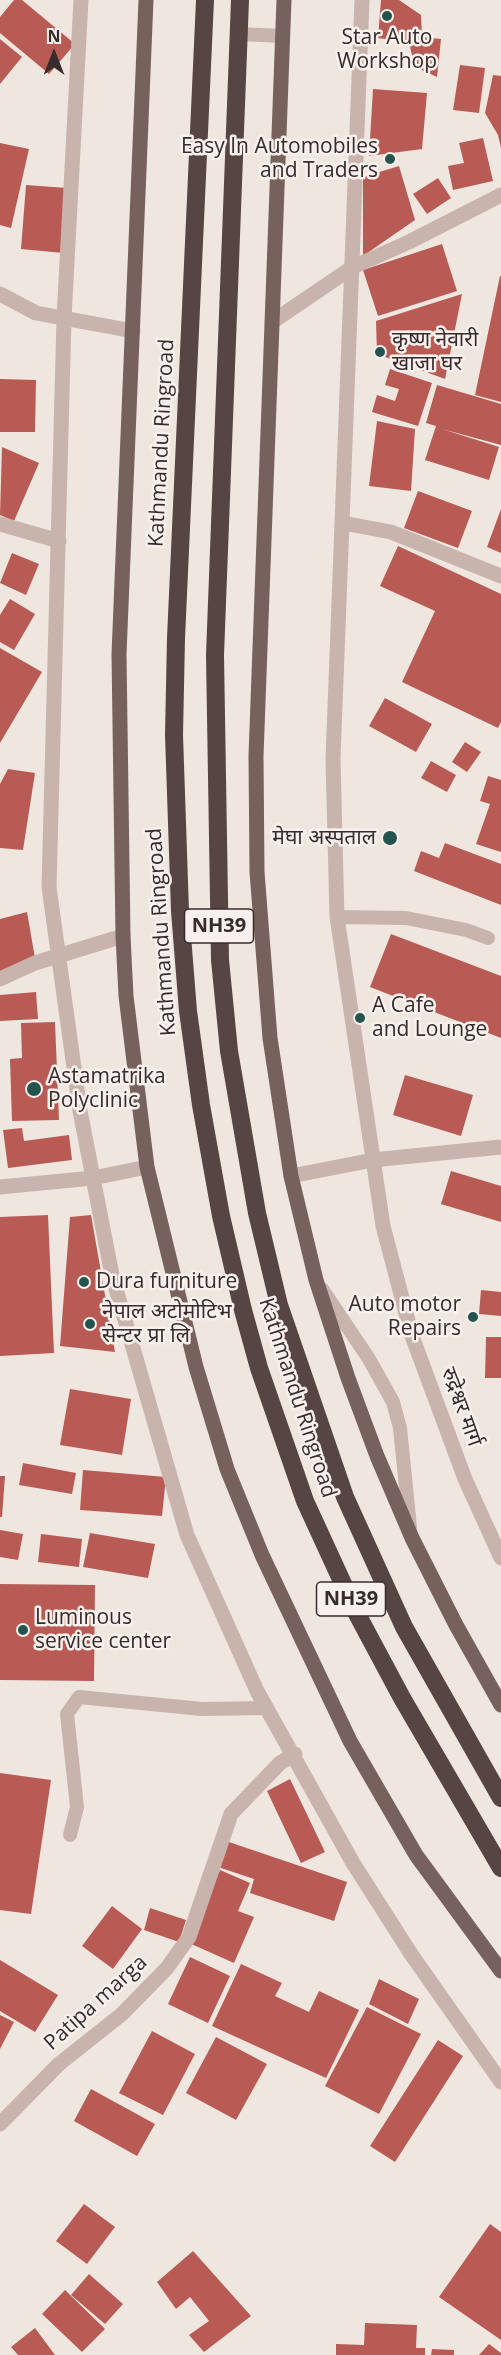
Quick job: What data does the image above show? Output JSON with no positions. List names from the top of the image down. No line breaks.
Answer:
{"streets":{"highway":["Kathmandu Ringroad","NH39"],"street":["रुद्रेश्वर मार्ग","Patipa marga"]},"places":["Star Auto Workshop","Easy In Automobiles and Traders","कृष्ण नेवारी खाजा घर","मेघा अस्पताल","A Cafe and Lounge","Astamatrika Polyclinic","Dura furniture","Auto motor Repairs","नेपाल अटोमोटिभ सेन्टर प्रा लि","Luminous service center"],"north":"top"}
